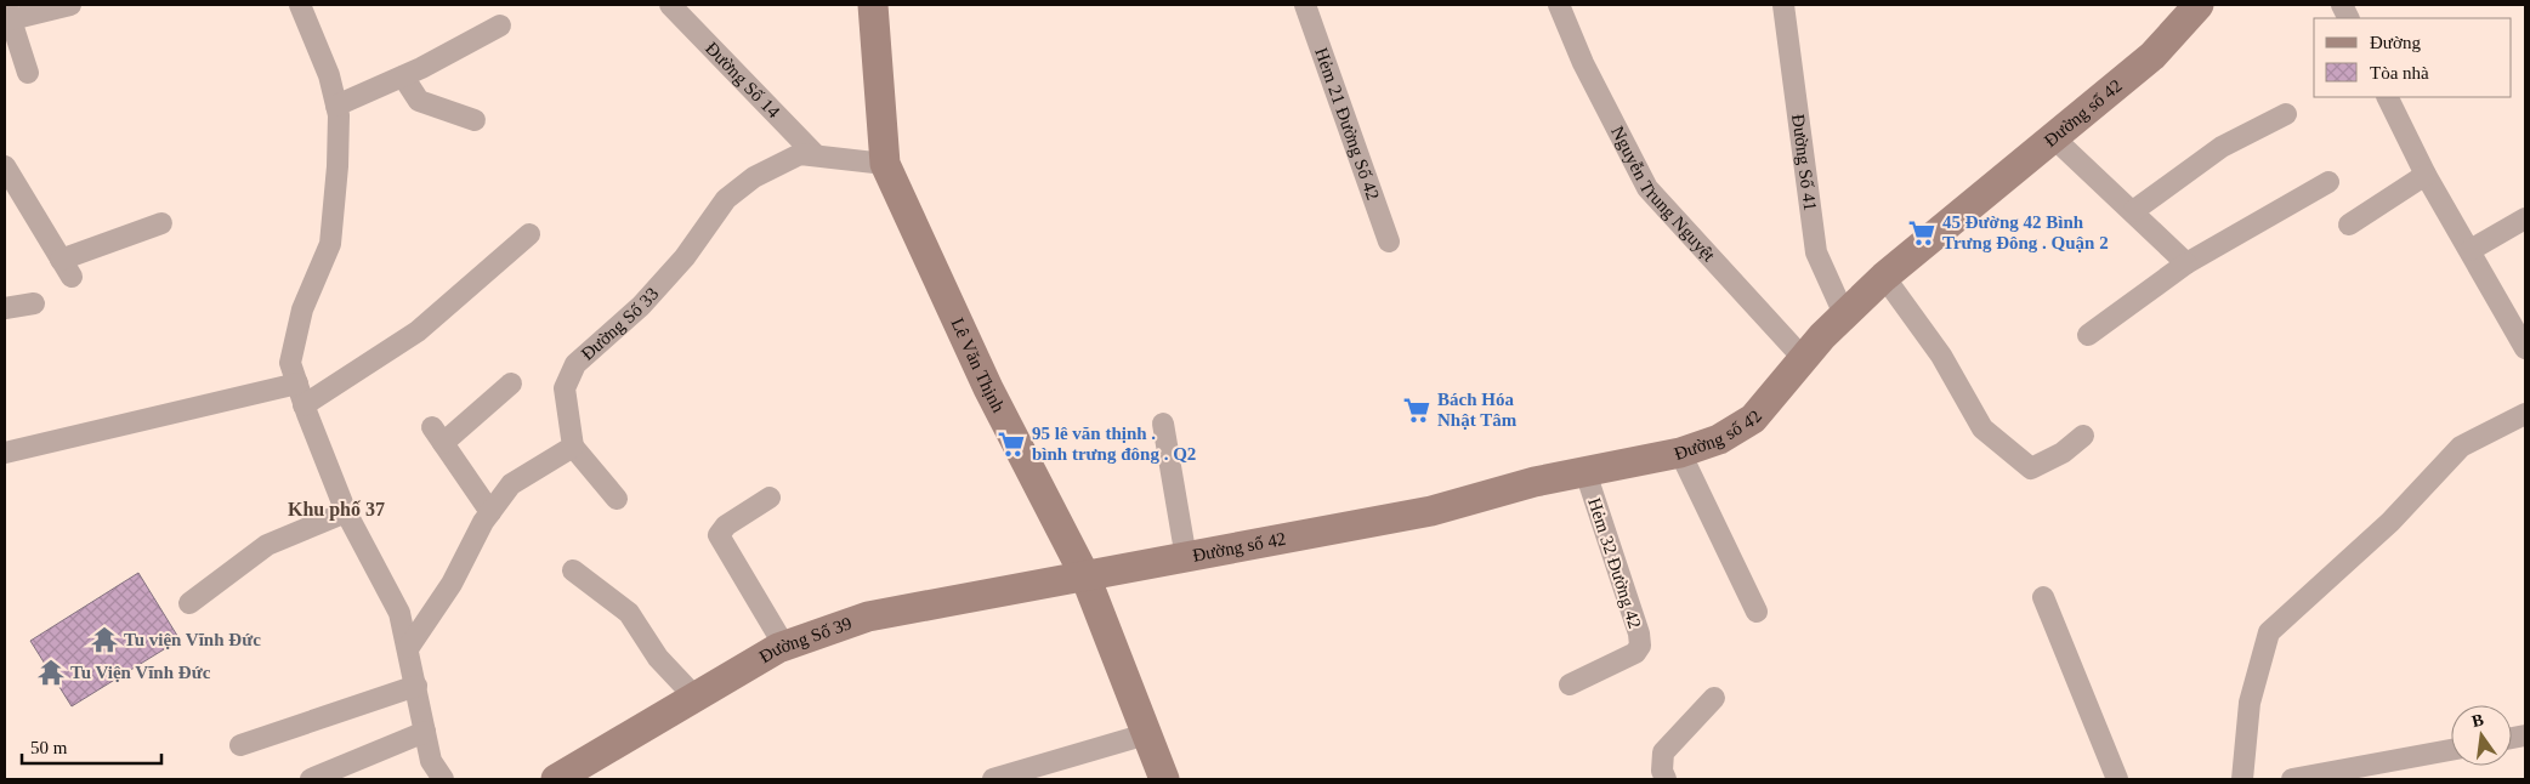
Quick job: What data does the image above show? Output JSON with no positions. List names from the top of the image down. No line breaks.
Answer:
{"streets":{"street":["Đường Số 14","Đường số 42","Hẻm 21 Đường Số 42","Đường Số 41","Nguyễn Trung Nguyệt","Đường Số 33","Lê Văn Thịnh","Hẻm 32 Đường 42","Đường Số 39"]},"crossings":[["Đường Số 14","Đường Số 33"],["Đường số 42","Đường Số 41"],["Đường số 42","Nguyễn Trung Nguyệt"],["Đường số 42","Lê Văn Thịnh"],["Đường số 42","Hẻm 32 Đường 42"],["Đường số 42","Đường Số 39"],["Đường Số 33","Lê Văn Thịnh"],["Lê Văn Thịnh","Đường Số 39"]],"districts":["Khu phố 37"],"places":{"supermarket":["45 Đường 42 Bình Trưng Đông . Quận 2","Bách Hóa Nhật Tâm","95 lê văn thịnh . bình trưng đông . Q2"],"temple":["Tu viện Vĩnh Đức","Tu Viện Vĩnh Đức"]},"legend":["Đường","Tòa nhà"],"scale_bar":"50 m","north":"top"}
